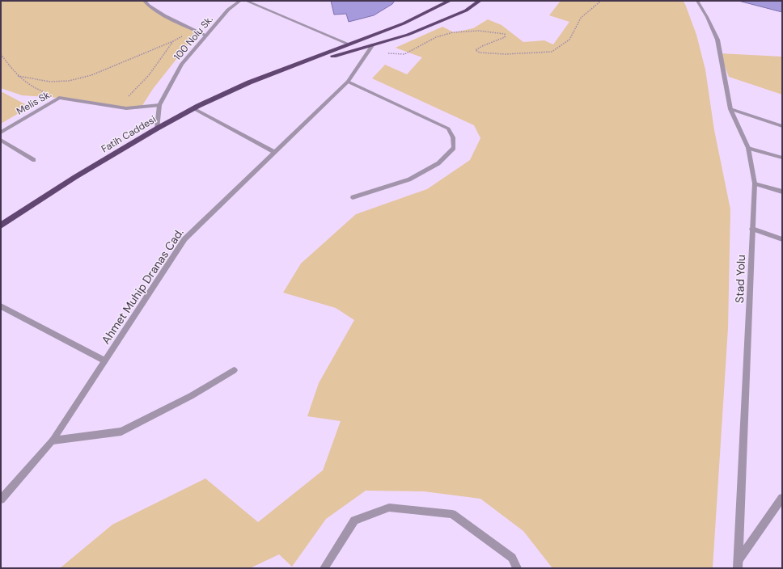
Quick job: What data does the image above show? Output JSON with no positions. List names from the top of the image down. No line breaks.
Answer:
{"streets":{"highway":["Fatih Caddesi"],"street":["100 Nolu Sk.","Melis Sk.","Stad Yolu","Ahmet Muhip Dranas Cad."]},"crossings":[["100 Nolu Sk.","Fatih Caddesi"]]}
